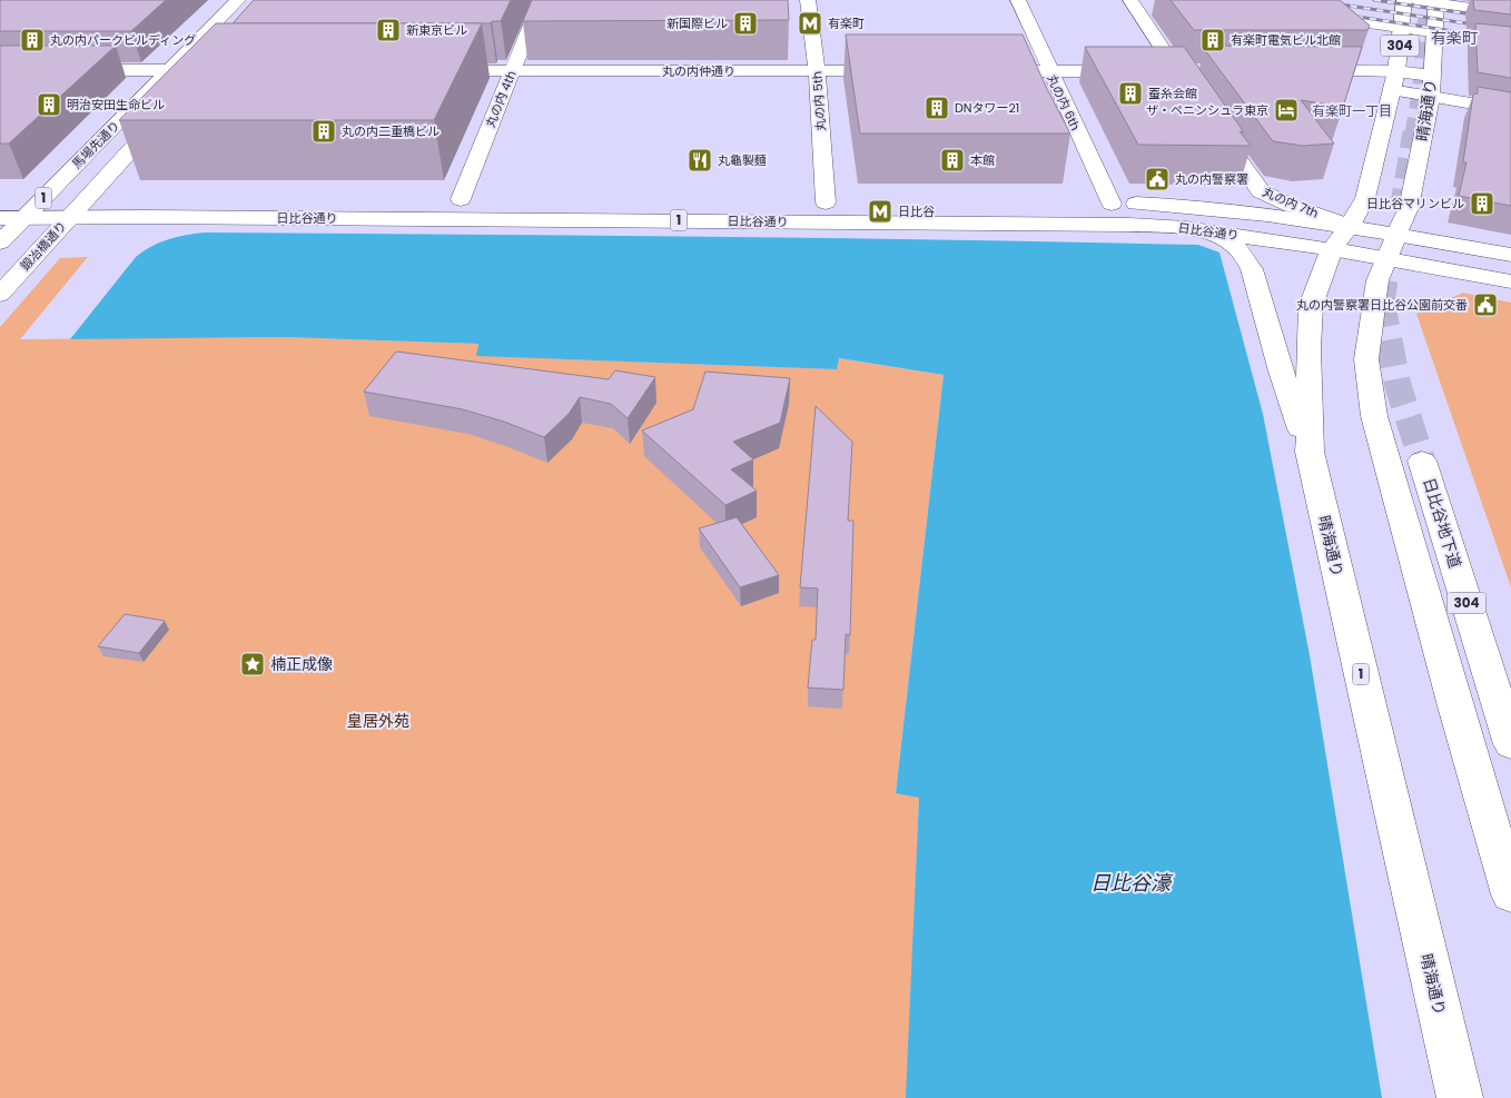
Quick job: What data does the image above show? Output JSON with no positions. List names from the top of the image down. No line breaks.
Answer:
{"streets":{"main road":["304","丸の内仲通り","丸の内 4th","丸の内 5th","丸の内 6th","晴海通り","馬場先通り","1","丸の内 7th","日比谷通り","鍛冶橋通り","日比谷地下道"]},"crossings":[["丸の内仲通り","丸の内 4th"],["丸の内仲通り","丸の内 5th"],["丸の内 5th","日比谷通り"],["丸の内 6th","日比谷通り"],["晴海通り","1"],["晴海通り","丸の内 7th"],["晴海通り","日比谷通り"],["馬場先通り","1"],["馬場先通り","日比谷通り"],["馬場先通り","鍛冶橋通り"],["1","日比谷通り"],["1","鍛冶橋通り"],["丸の内 7th","日比谷通り"],["日比谷通り","鍛冶橋通り"]],"districts":["有楽町","有楽町一丁目"],"water":["日比谷濠"],"parks":["皇居外苑"],"places":{"building":["新国際ビル","新東京ビル","丸の内パークビルディング","有楽町電気ビル北館","蚕糸会館","明治安田生命ビル","DNタワー21","丸の内二重橋ビル","本館","日比谷マリンビル"],"metro station":["有楽町","日比谷"],"hotel":["ザ・ペニンシュラ東京"],"restaurant":["丸龜製麵"],"public building":["丸の内警察署","丸の内警察署日比谷公園前交番"],"place":["楠正成像"]}}
